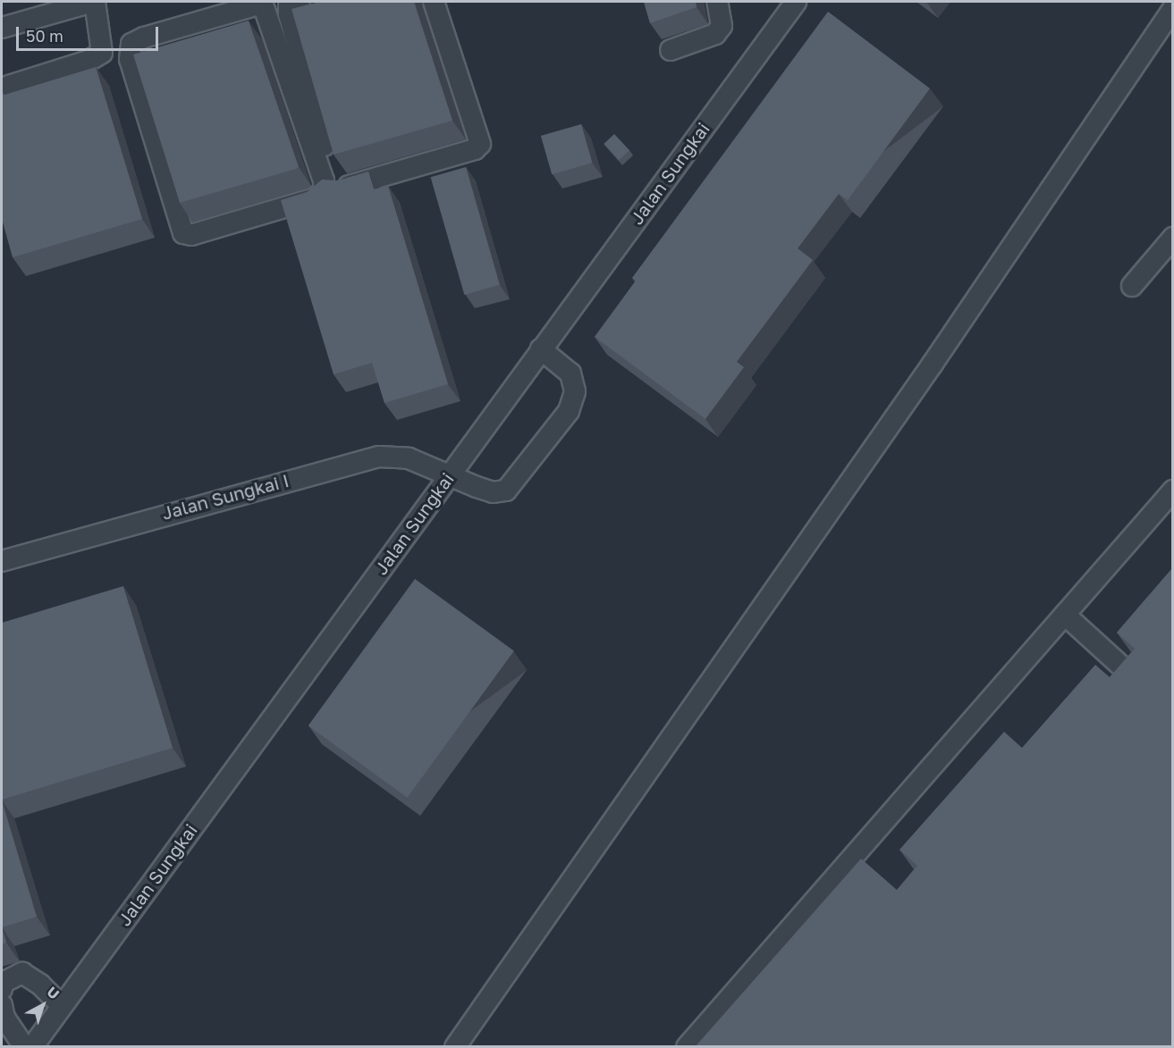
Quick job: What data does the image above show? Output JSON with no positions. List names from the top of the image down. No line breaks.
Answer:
{"streets":{"street":["Jalan Sungkai","Jalan Sungkai I"]},"crossings":[["Jalan Sungkai","Jalan Sungkai I"]],"scale_bar":"50 m","north":"top right"}
